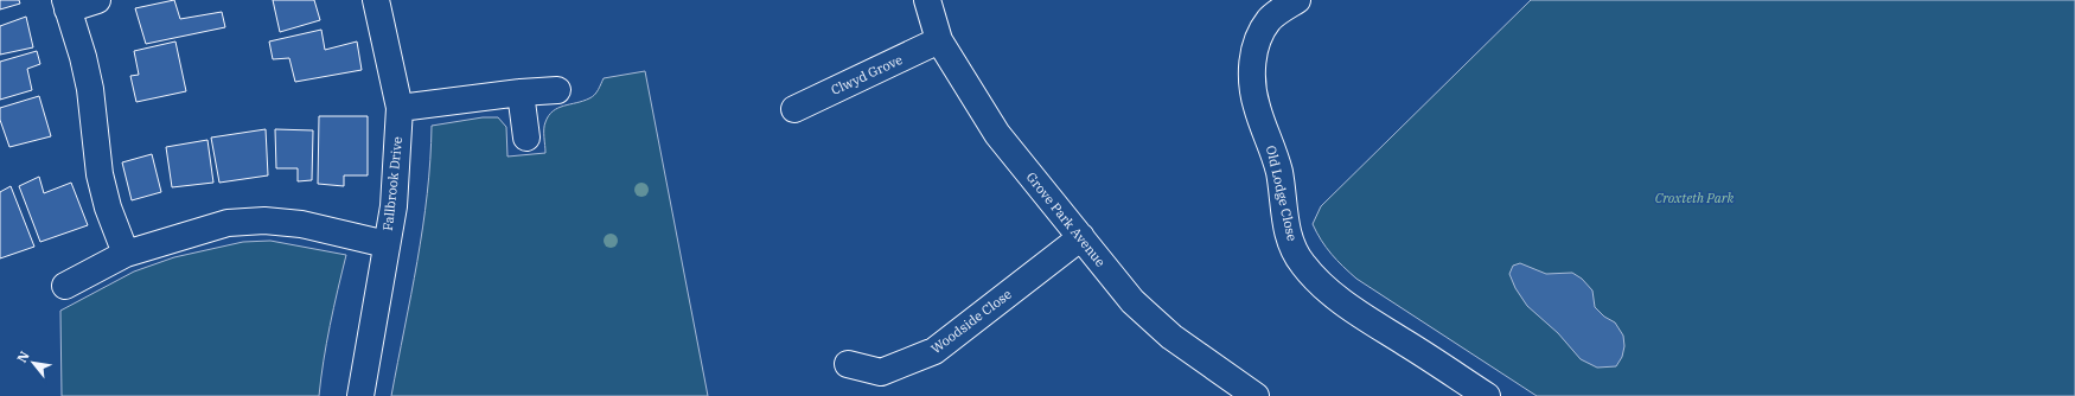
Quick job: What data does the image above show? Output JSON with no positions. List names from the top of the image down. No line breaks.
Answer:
{"streets":{"street":["Clwyd Grove","Fallbrook Drive","Old Lodge Close","Grove Park Avenue","Woodside Close"]},"crossings":[["Clwyd Grove","Grove Park Avenue"],["Grove Park Avenue","Woodside Close"]],"parks":["Croxteth Park"],"north":"top left"}
